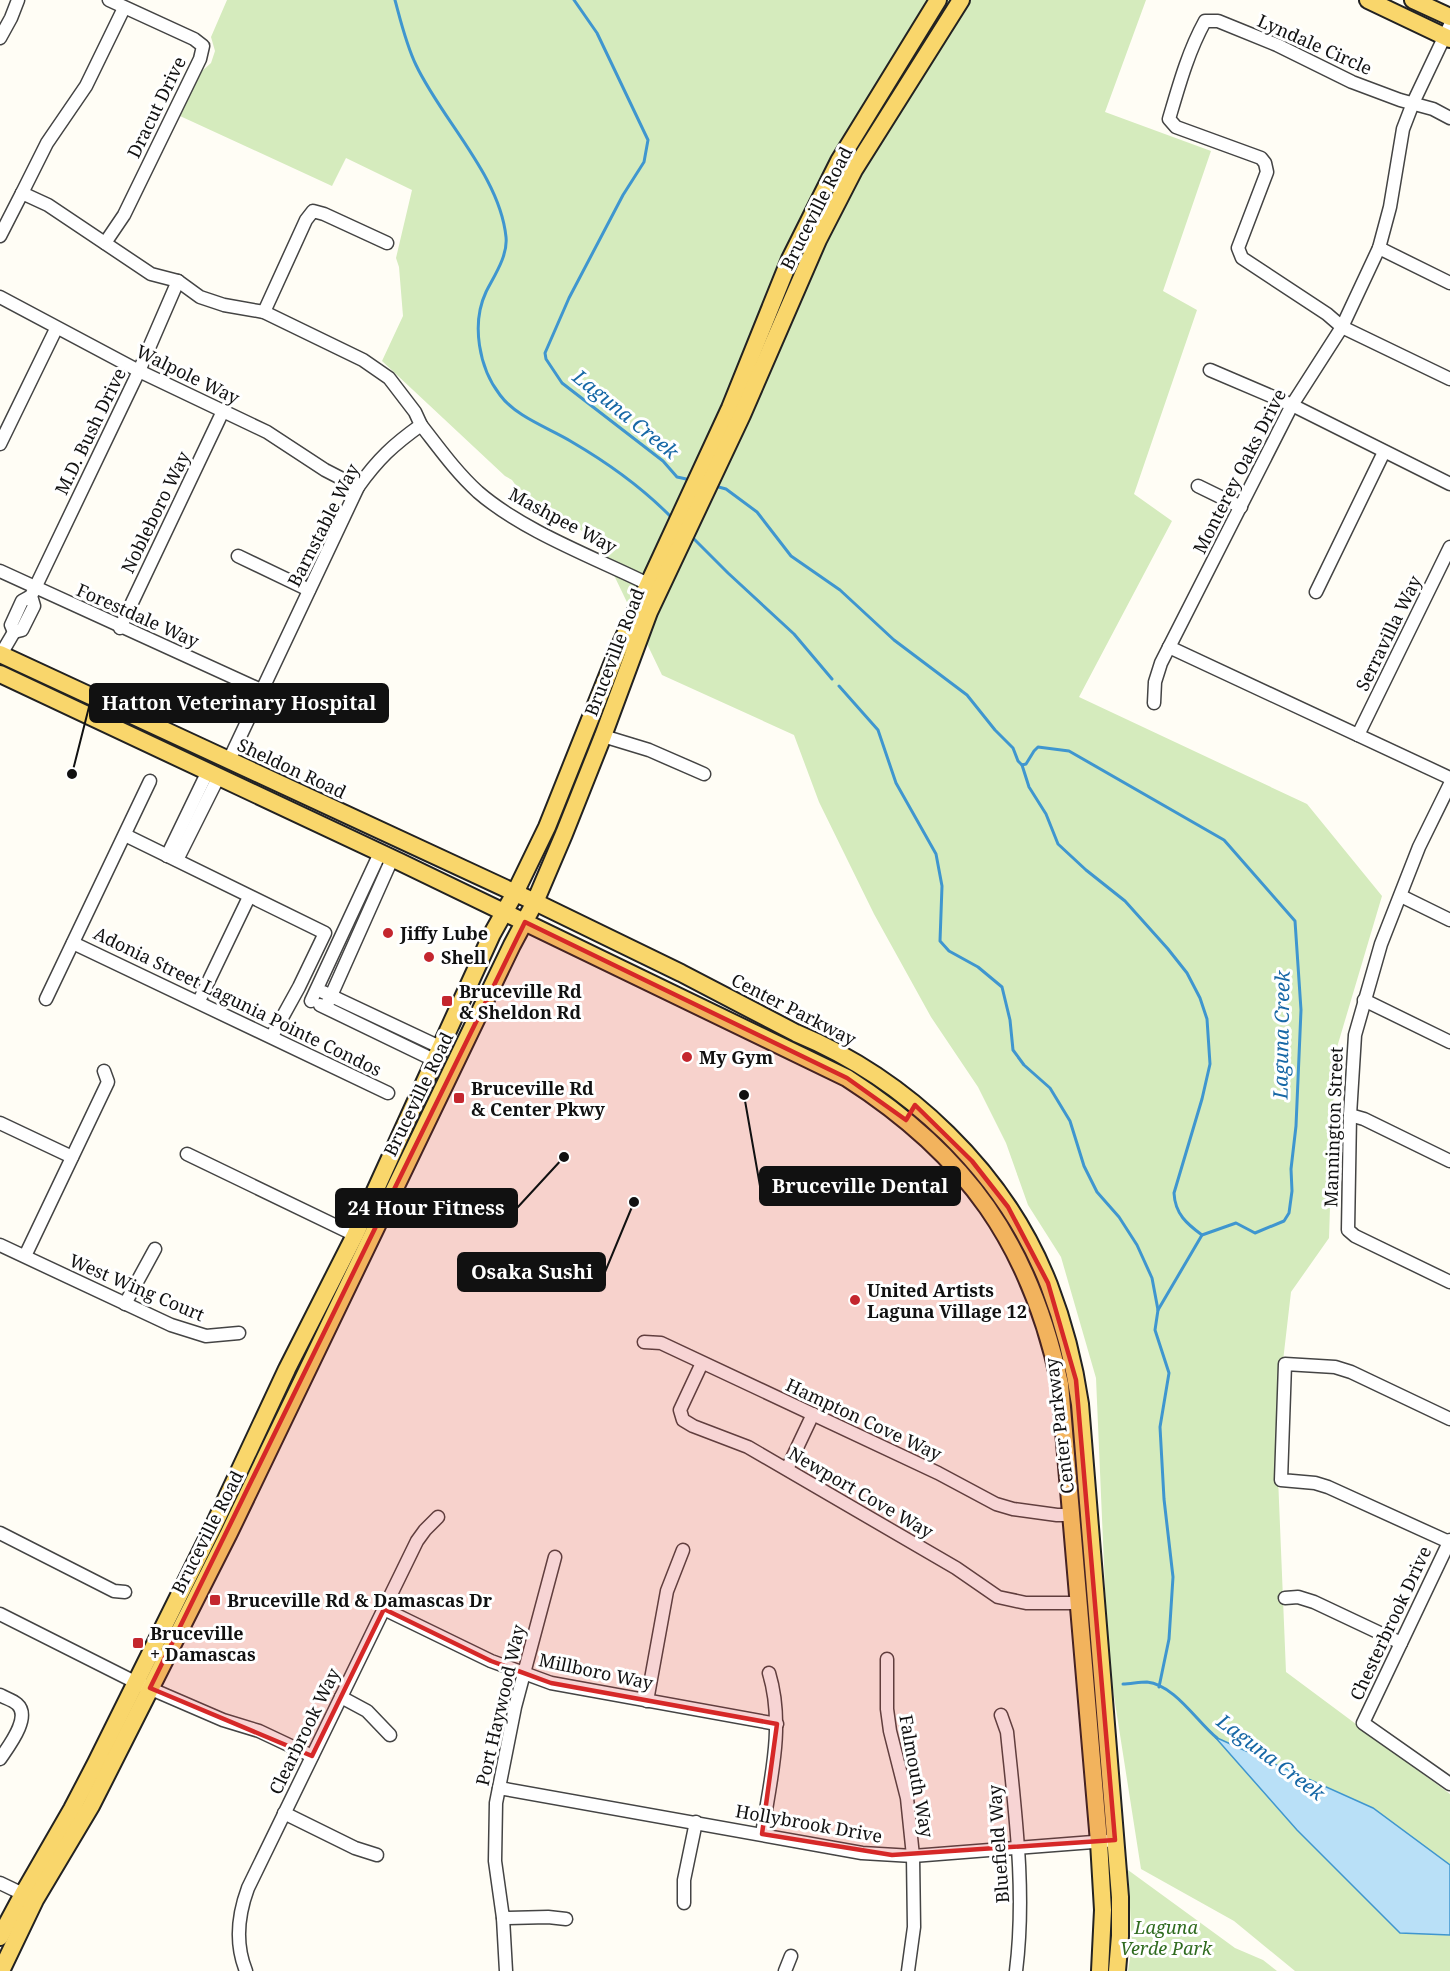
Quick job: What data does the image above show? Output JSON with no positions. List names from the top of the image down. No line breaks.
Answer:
{"streets":{"main road":["Bruceville Road","Sheldon Road","Center Parkway"],"street":["Lyndale Circle","Dracut Drive","Walpole Way","M.D. Bush Drive","Monterey Oaks Drive","Nobleboro Way","Mashpee Way","Barnstable Way","Forestdale Way","Serravilla Way","Adonia Street Lagunia Pointe Condos","Mannington Street","West Wing Court","Hampton Cove Way","Newport Cove Way","Chesterbrook Drive","Millboro Way","Port Haywood Way","Clearbrook Way","Falmouth Way","Hollybrook Drive","Bluefield Way"]},"crossings":[["Lyndale Circle","Monterey Oaks Drive"],["Bruceville Road","Mashpee Way"],["Bruceville Road","Sheldon Road"],["Bruceville Road","Center Parkway"],["Walpole Way","M.D. Bush Drive"],["Walpole Way","Nobleboro Way"],["Walpole Way","Barnstable Way"],["M.D. Bush Drive","Forestdale Way"],["M.D. Bush Drive","Sheldon Road"],["Nobleboro Way","Forestdale Way"],["Mashpee Way","Barnstable Way"],["Barnstable Way","Forestdale Way"],["Barnstable Way","Sheldon Road"],["Sheldon Road","Center Parkway"],["Center Parkway","Hampton Cove Way"],["Center Parkway","Newport Cove Way"],["Center Parkway","Hollybrook Drive"],["Hampton Cove Way","Newport Cove Way"],["Millboro Way","Port Haywood Way"],["Millboro Way","Clearbrook Way"],["Port Haywood Way","Hollybrook Drive"],["Falmouth Way","Hollybrook Drive"],["Hollybrook Drive","Bluefield Way"]],"water":["Laguna Creek"],"parks":["Laguna Verde Park"],"places":{"other":["Hatton Veterinary Hospital","Jiffy Lube","Shell","My Gym","Bruceville Dental","24 Hour Fitness","Osaka Sushi","United Artists Laguna Village 12"],"transit":["Bruceville Rd & Sheldon Rd","Bruceville Rd & Center Pkwy","Bruceville Rd & Damascas Dr","Bruceville + Damascas"]}}
